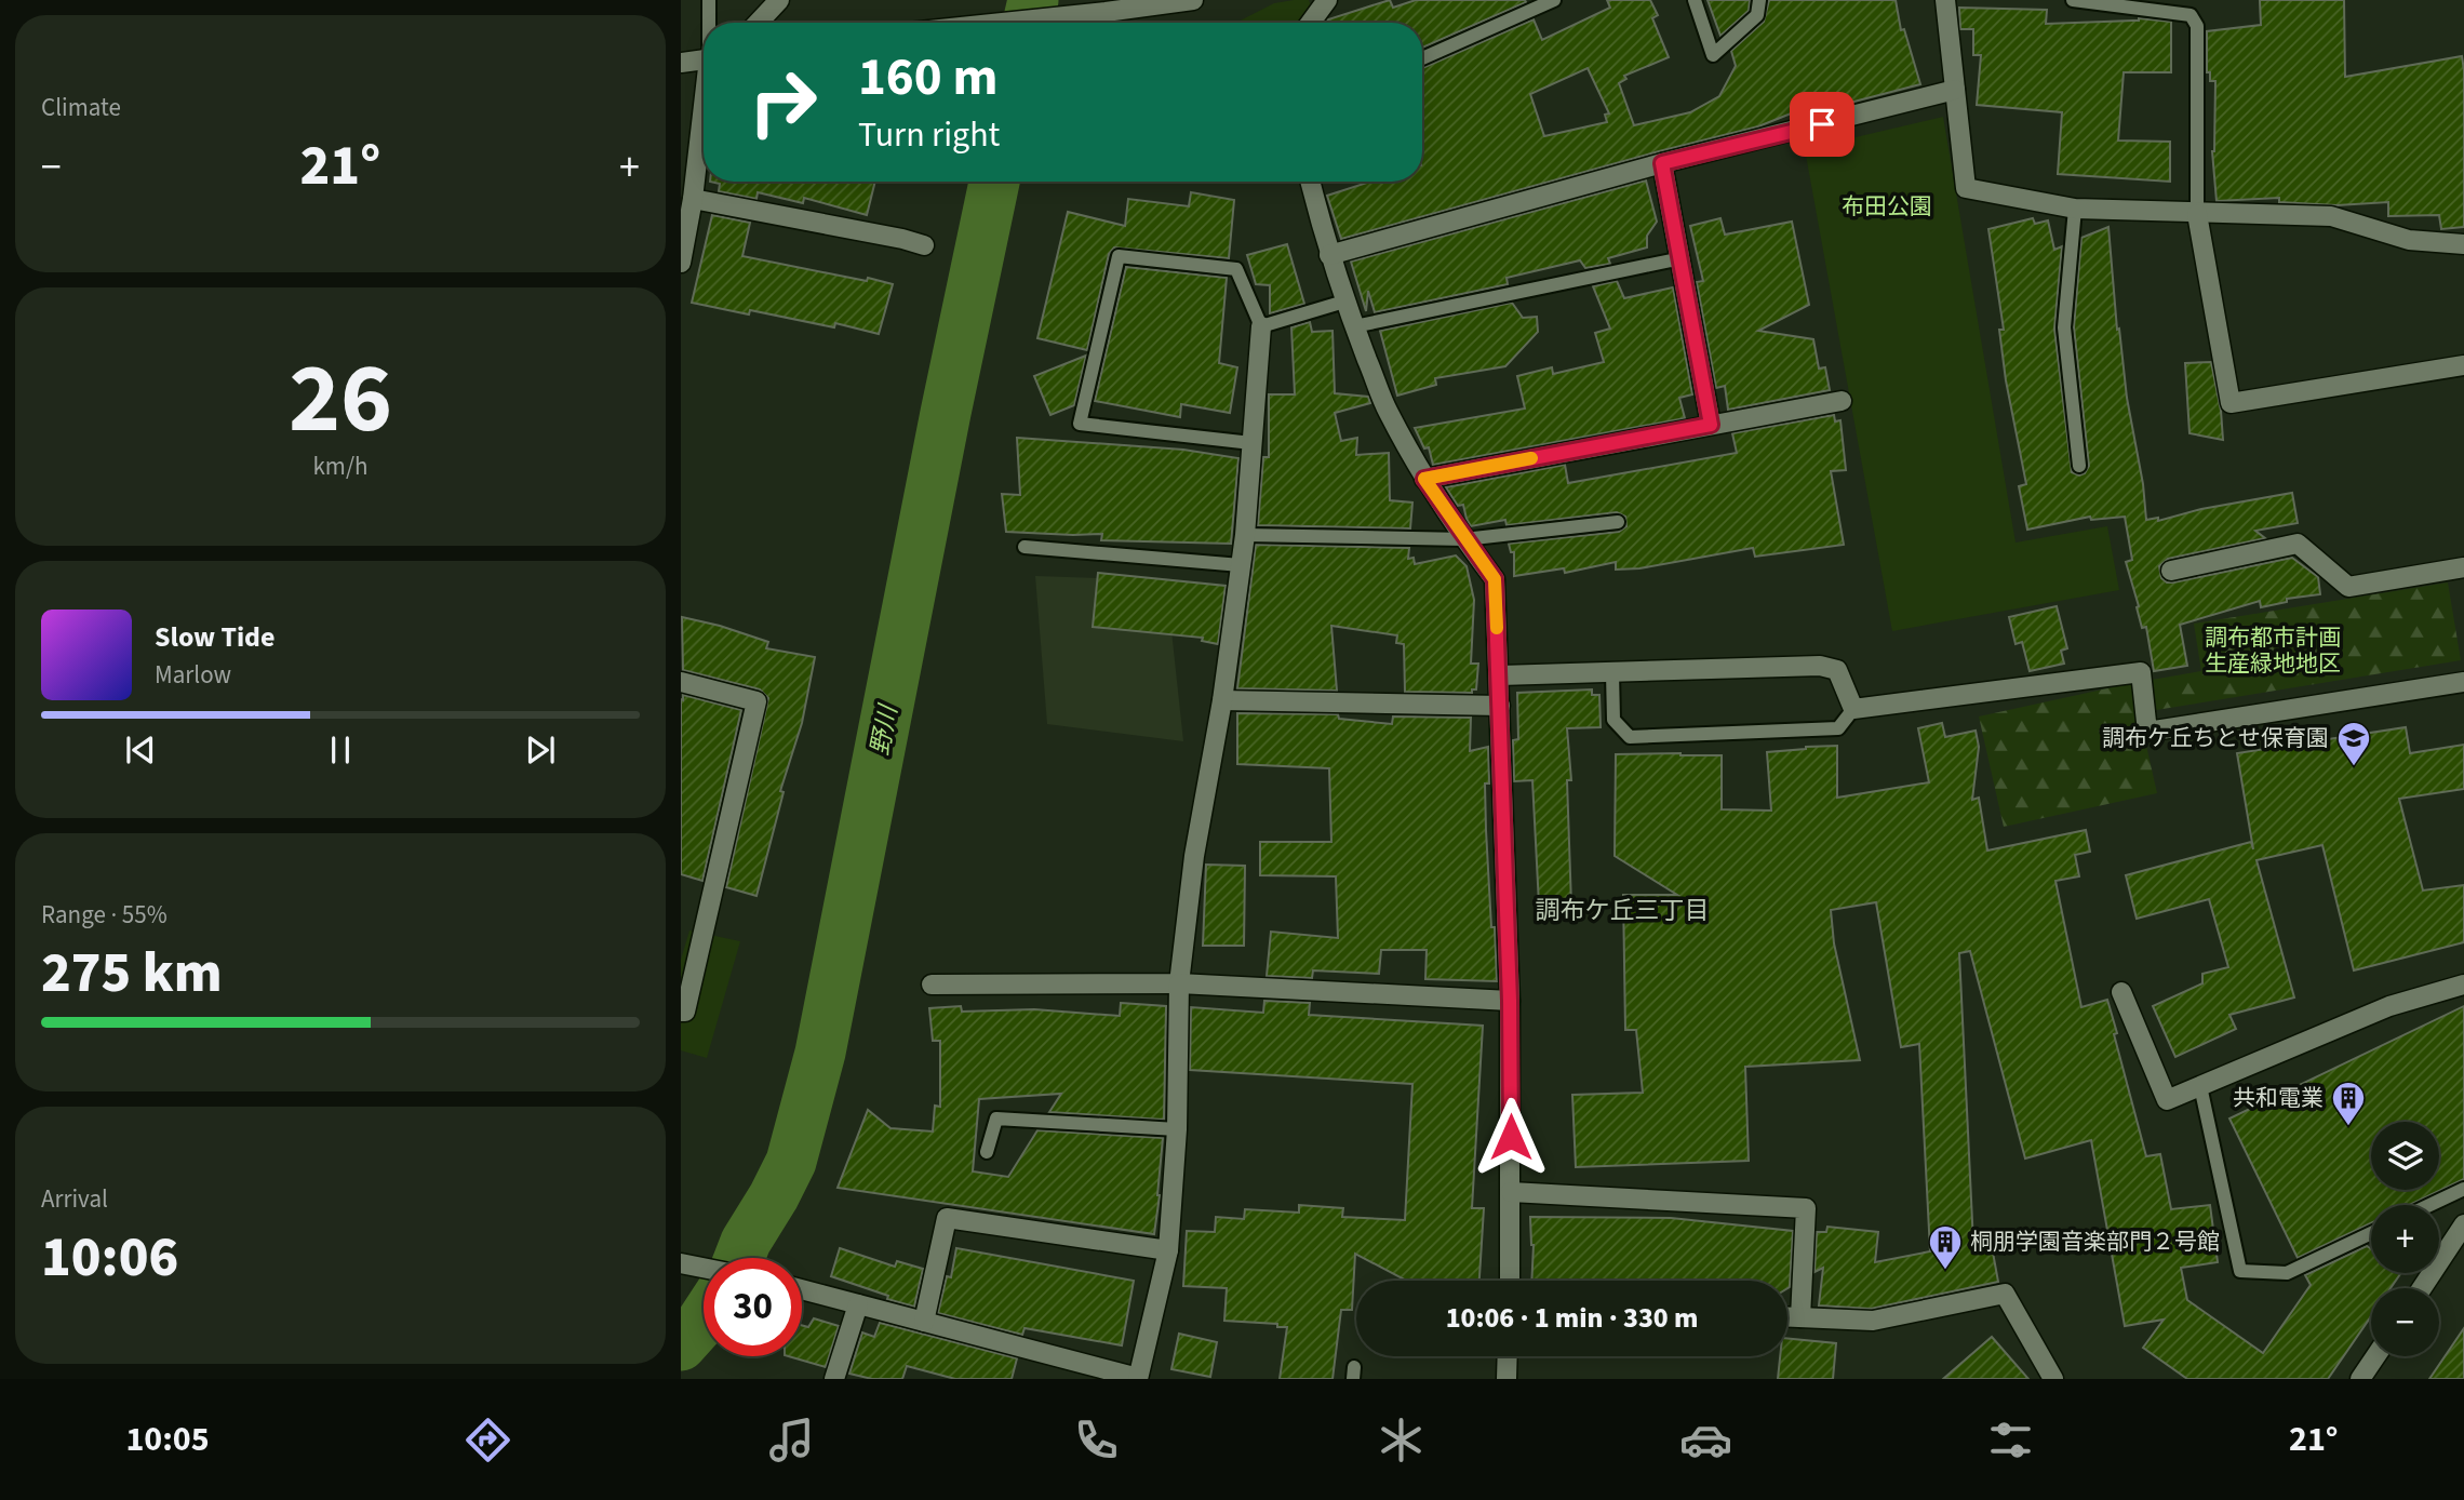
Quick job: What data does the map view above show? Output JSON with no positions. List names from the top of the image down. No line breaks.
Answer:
{"districts":["調布ケ丘三丁目"],"water":["野川"],"parks":["布田公園","調布都市計画 生産緑地地区"],"places":{"school or university":["調布ケ丘ちとせ保育園"],"building":["共和電業","桐朋学園音楽部門２号館"]},"page":{"tile":["Climate",["26","km/h"],["Range · 55%","275 km"],["Arrival","10:06"]],"turn":["160 m","Turn right"],"heat":["−","21°","+"],"song":["Slow Tide","Marlow"],"map_buttons":["+","−"],"limit":"30","trip":"10:06 · 1 min · 330 m","tabs":["10:05","21°"]}}
